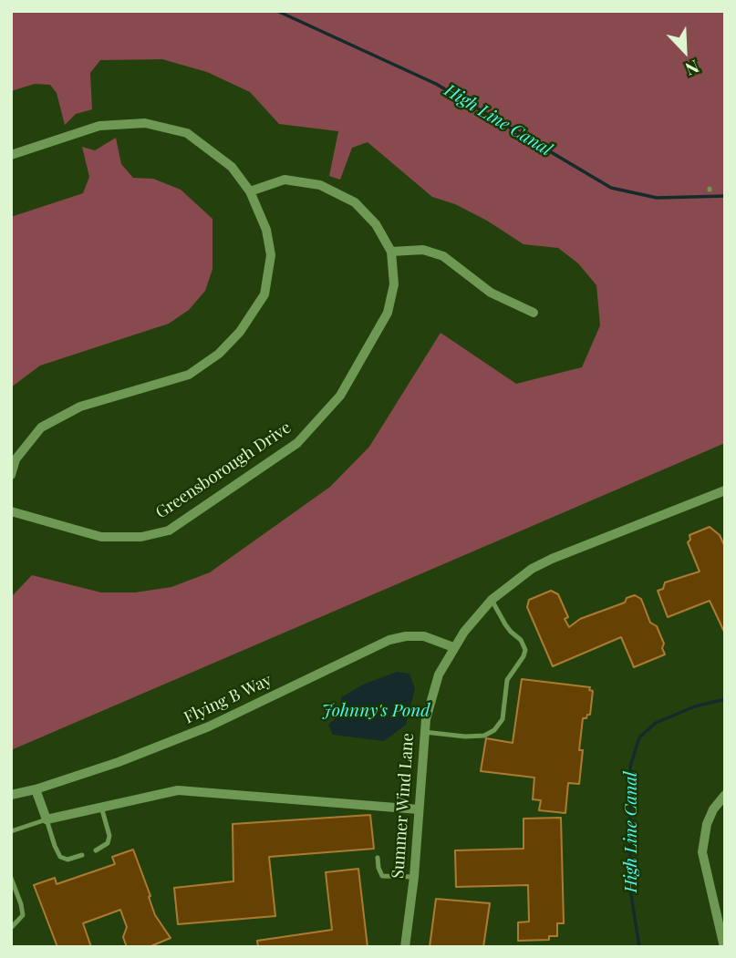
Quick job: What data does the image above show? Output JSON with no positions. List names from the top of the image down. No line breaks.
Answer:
{"streets":{"street":["Greensborough Drive","Flying B Way","Summer Wind Lane"]},"crossings":[["Flying B Way","Summer Wind Lane"]],"water":["High Line Canal","Johnny's Pond"],"north":"bottom right"}
